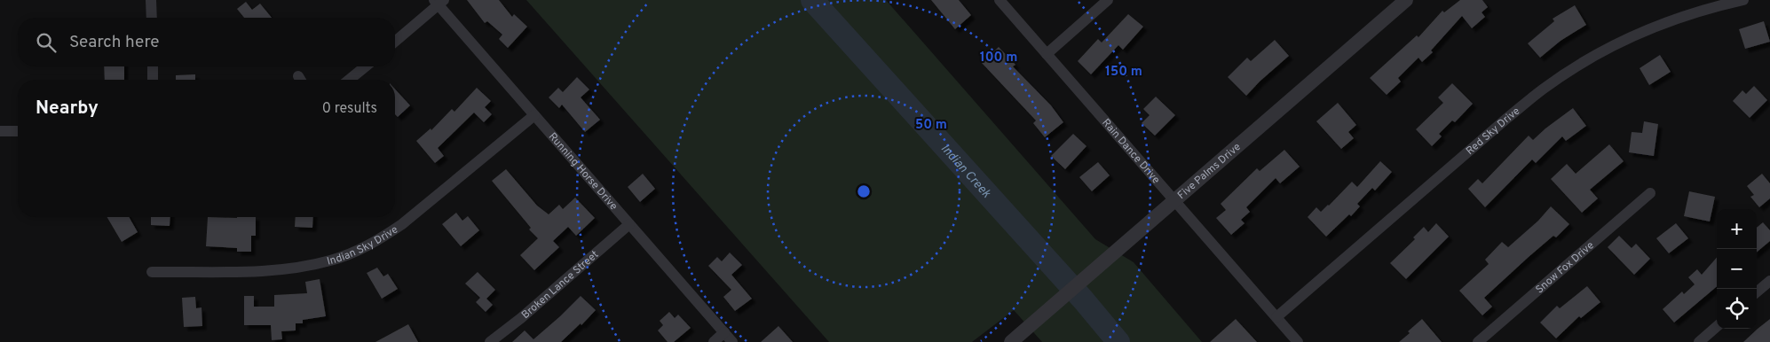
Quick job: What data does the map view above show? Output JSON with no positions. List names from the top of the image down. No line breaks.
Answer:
{"streets":{"street":["Red Sky Drive","Rain Dance Drive","Running Horse Drive","Five Palms Drive","Indian Sky Drive","Snow Fox Drive","Broken Lance Street"]},"crossings":[["Red Sky Drive","Rain Dance Drive"],["Rain Dance Drive","Five Palms Drive"],["Running Horse Drive","Indian Sky Drive"],["Running Horse Drive","Broken Lance Street"]],"water":["Indian Creek"],"page":{"search":"Search here","heading":["Nearby","0 results"],"map_buttons":["+","−"]},"rings":["100 m","150 m","50 m"]}
